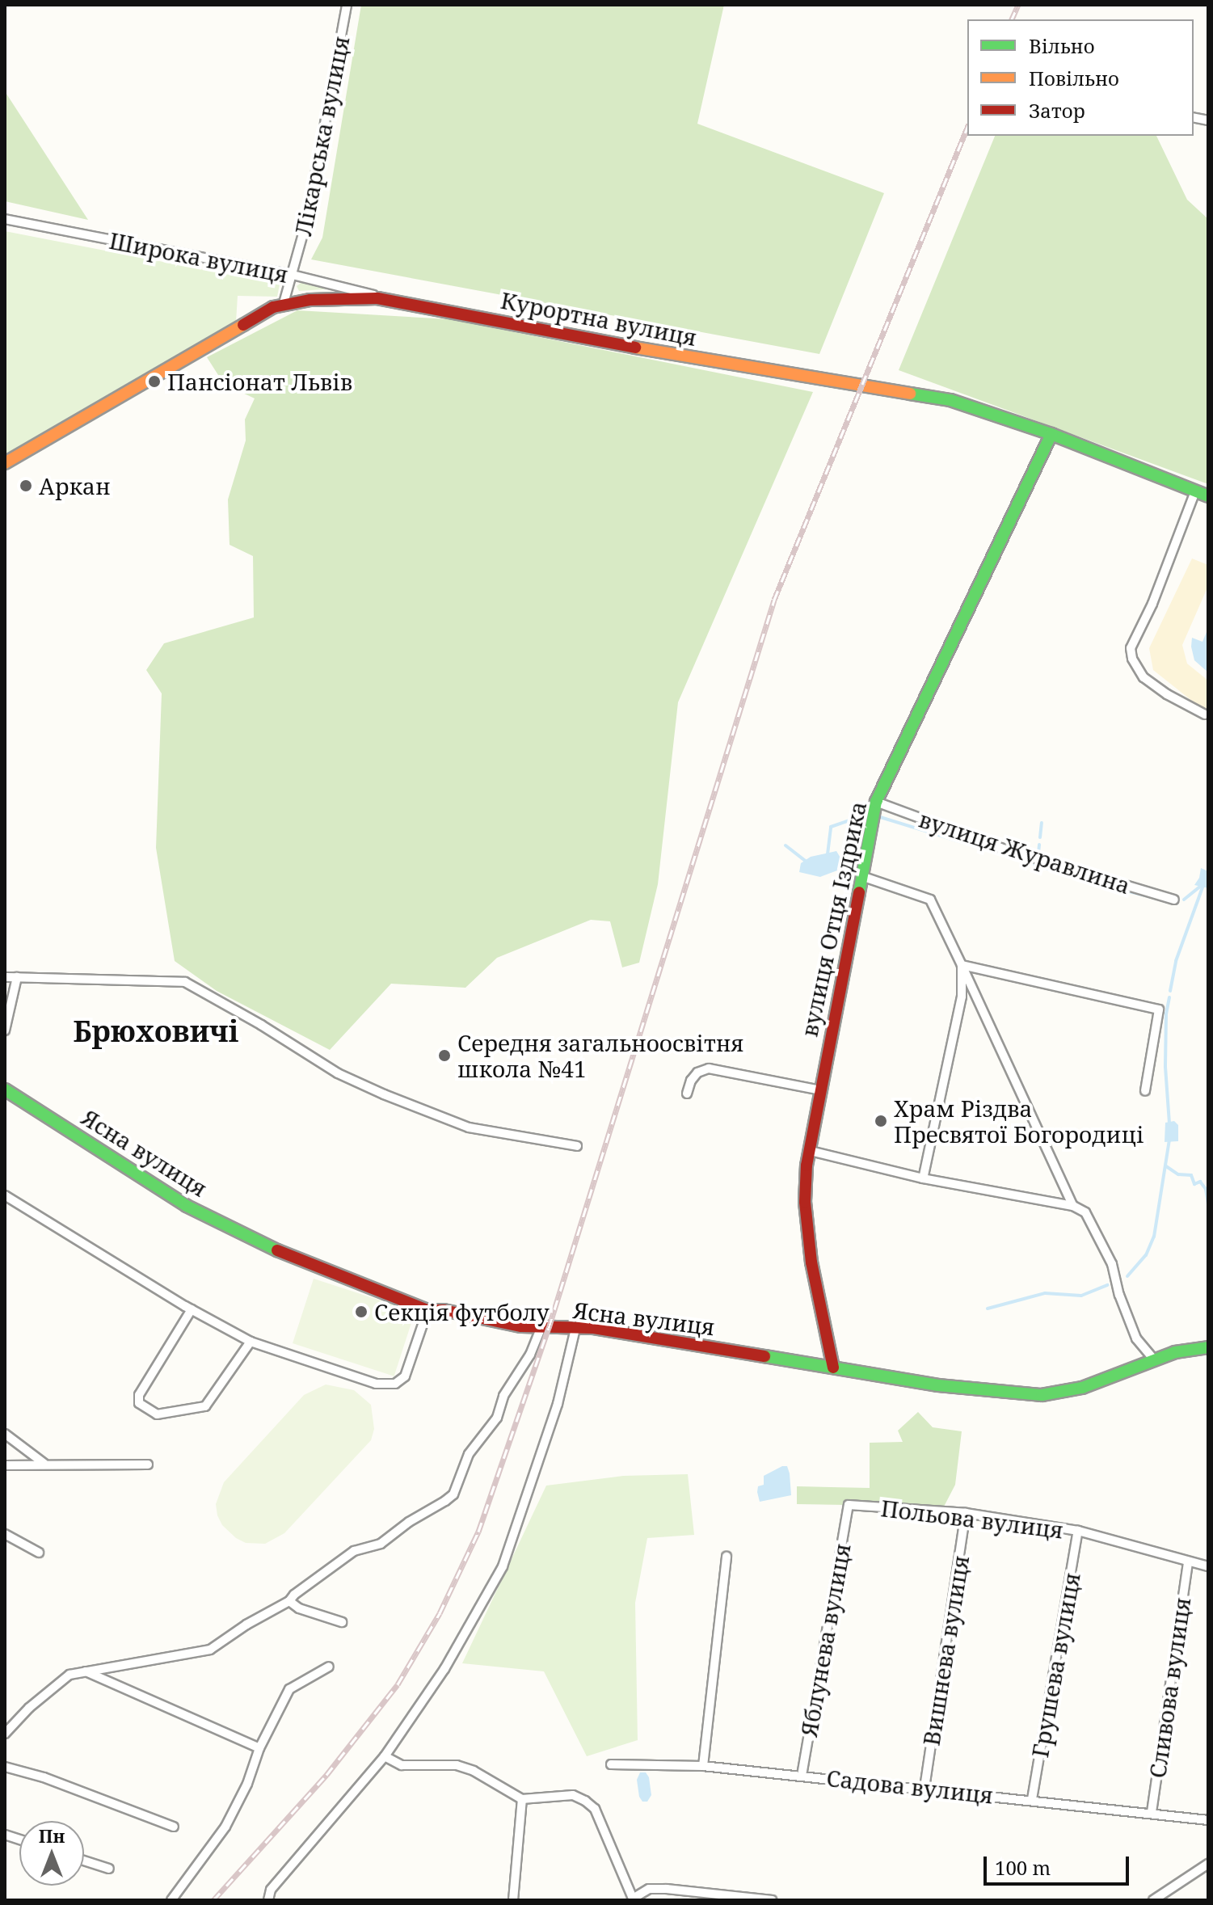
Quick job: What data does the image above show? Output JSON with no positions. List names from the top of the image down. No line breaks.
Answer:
{"streets":{"street":["Лікарська вулиця","Широка вулиця","Курортна вулиця","вулиця Журавлина","вулиця Отця Іздрика","Ясна вулиця","Польова вулиця","Яблунева вулиця","Вишнева вулиця","Грушева вулиця","Сливова вулиця","Садова вулиця"]},"crossings":[["Лікарська вулиця","Широка вулиця"],["Лікарська вулиця","Курортна вулиця"],["Широка вулиця","Курортна вулиця"],["Курортна вулиця","вулиця Отця Іздрика"],["вулиця Журавлина","вулиця Отця Іздрика"],["вулиця Отця Іздрика","Ясна вулиця"],["Польова вулиця","Яблунева вулиця"],["Польова вулиця","Вишнева вулиця"],["Польова вулиця","Грушева вулиця"],["Польова вулиця","Сливова вулиця"],["Яблунева вулиця","Садова вулиця"],["Вишнева вулиця","Садова вулиця"],["Грушева вулиця","Садова вулиця"],["Сливова вулиця","Садова вулиця"]],"districts":["Брюховичі"],"places":["Пансіонат Львів","Аркан","Середня загальноосвітня школа №41","Храм Різдва Пресвятої Богородиці","Секція футболу"],"legend":["Вільно","Повільно","Затор"],"scale_bar":"100 m","north":"top"}
